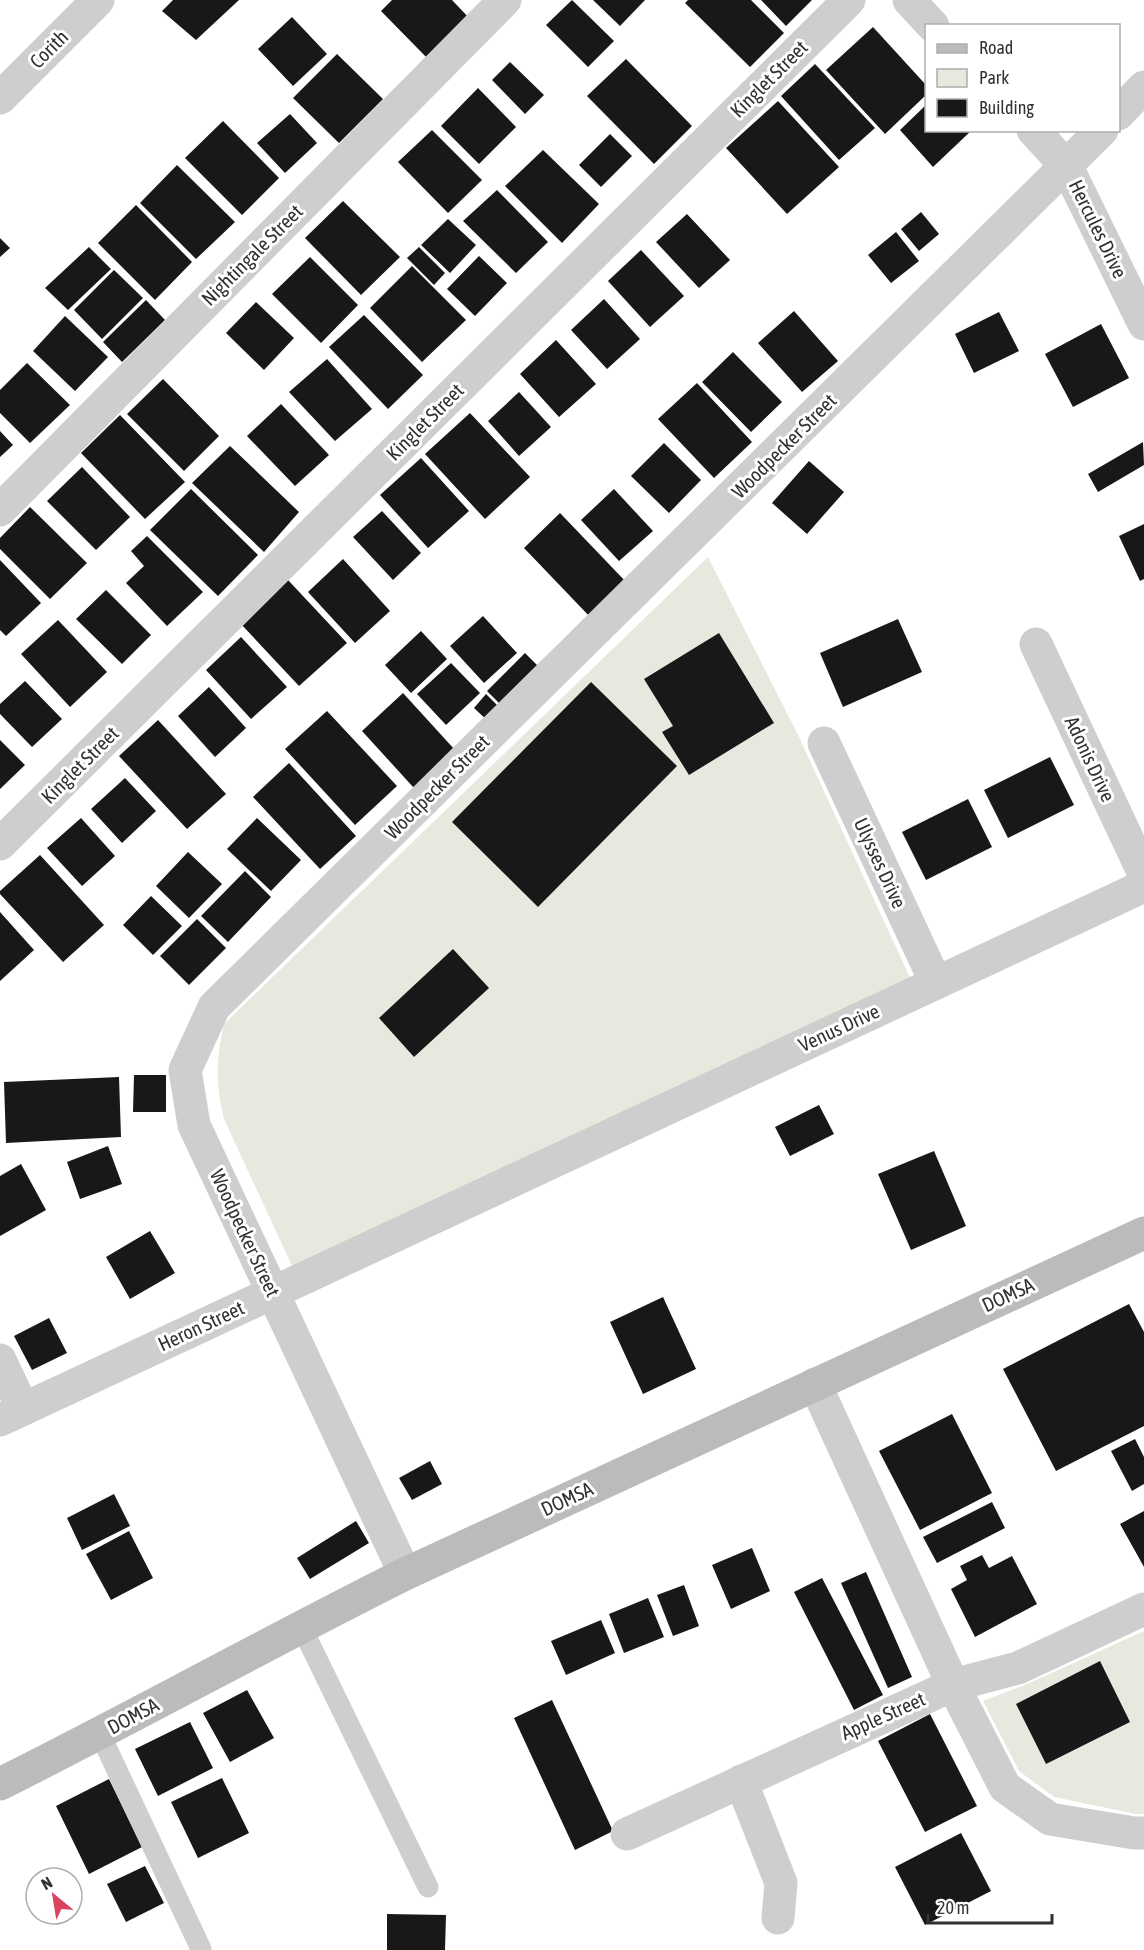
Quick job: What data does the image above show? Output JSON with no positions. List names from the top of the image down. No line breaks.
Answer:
{"streets":{"main road":["DOMSA"],"street":["Corith","Kinglet Street","Hercules Drive","Nightingale Street","Woodpecker Street","Adonis Drive","Ulysses Drive","Venus Drive","Heron Street","Apple Street"]},"crossings":[["Hercules Drive","Woodpecker Street"],["Woodpecker Street","DOMSA"],["Woodpecker Street","Heron Street"],["Ulysses Drive","Venus Drive"],["Venus Drive","Heron Street"]],"legend":["Road","Park","Building"],"scale_bar":"20 m","north":"top left"}
